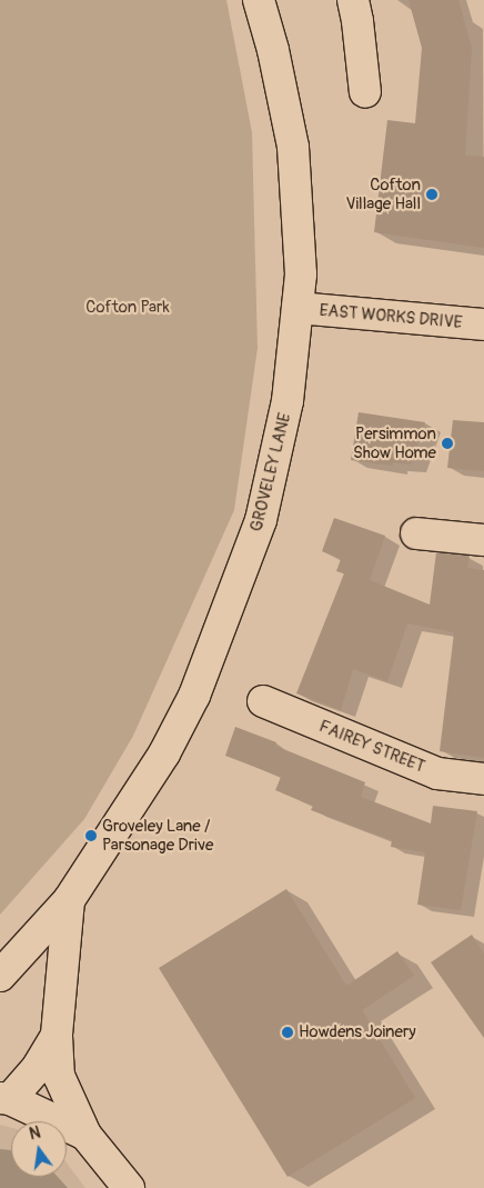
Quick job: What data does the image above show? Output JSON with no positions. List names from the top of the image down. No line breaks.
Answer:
{"streets":{"main road":["EAST WORKS DRIVE","GROVELEY LANE","FAIREY STREET"]},"crossings":[["EAST WORKS DRIVE","GROVELEY LANE"]],"parks":["Cofton Park"],"places":["Cofton Village Hall","Persimmon Show Home","Groveley Lane / Parsonage Drive","Howdens Joinery"],"north":"top"}
